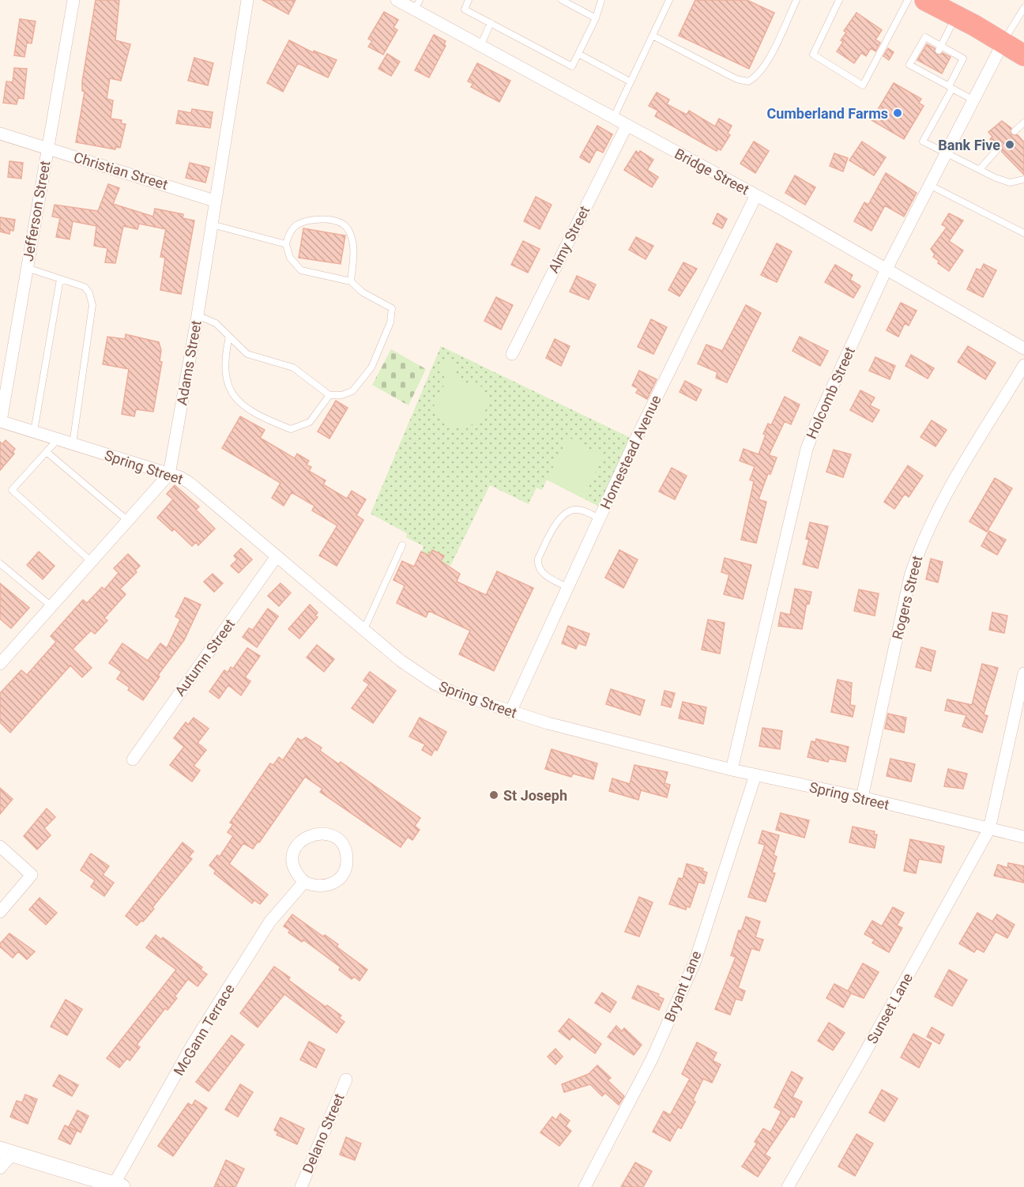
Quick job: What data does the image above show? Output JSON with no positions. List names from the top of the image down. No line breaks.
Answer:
{"streets":{"street":["Christian Street","Bridge Street","Jefferson Street","Almy Street","Adams Street","Holcomb Street","Homestead Avenue","Spring Street","Rogers Street","Autumn Street","Bryant Lane","Sunset Lane","McGann Terrace","Delano Street"]},"crossings":[["Christian Street","Jefferson Street"],["Christian Street","Adams Street"],["Bridge Street","Almy Street"],["Bridge Street","Holcomb Street"],["Bridge Street","Homestead Avenue"],["Jefferson Street","Spring Street"],["Adams Street","Spring Street"],["Holcomb Street","Spring Street"],["Homestead Avenue","Spring Street"],["Spring Street","Rogers Street"],["Spring Street","Autumn Street"],["Spring Street","Bryant Lane"],["Spring Street","Sunset Lane"]],"places":["Cumberland Farms","Bank Five","St Joseph"]}
